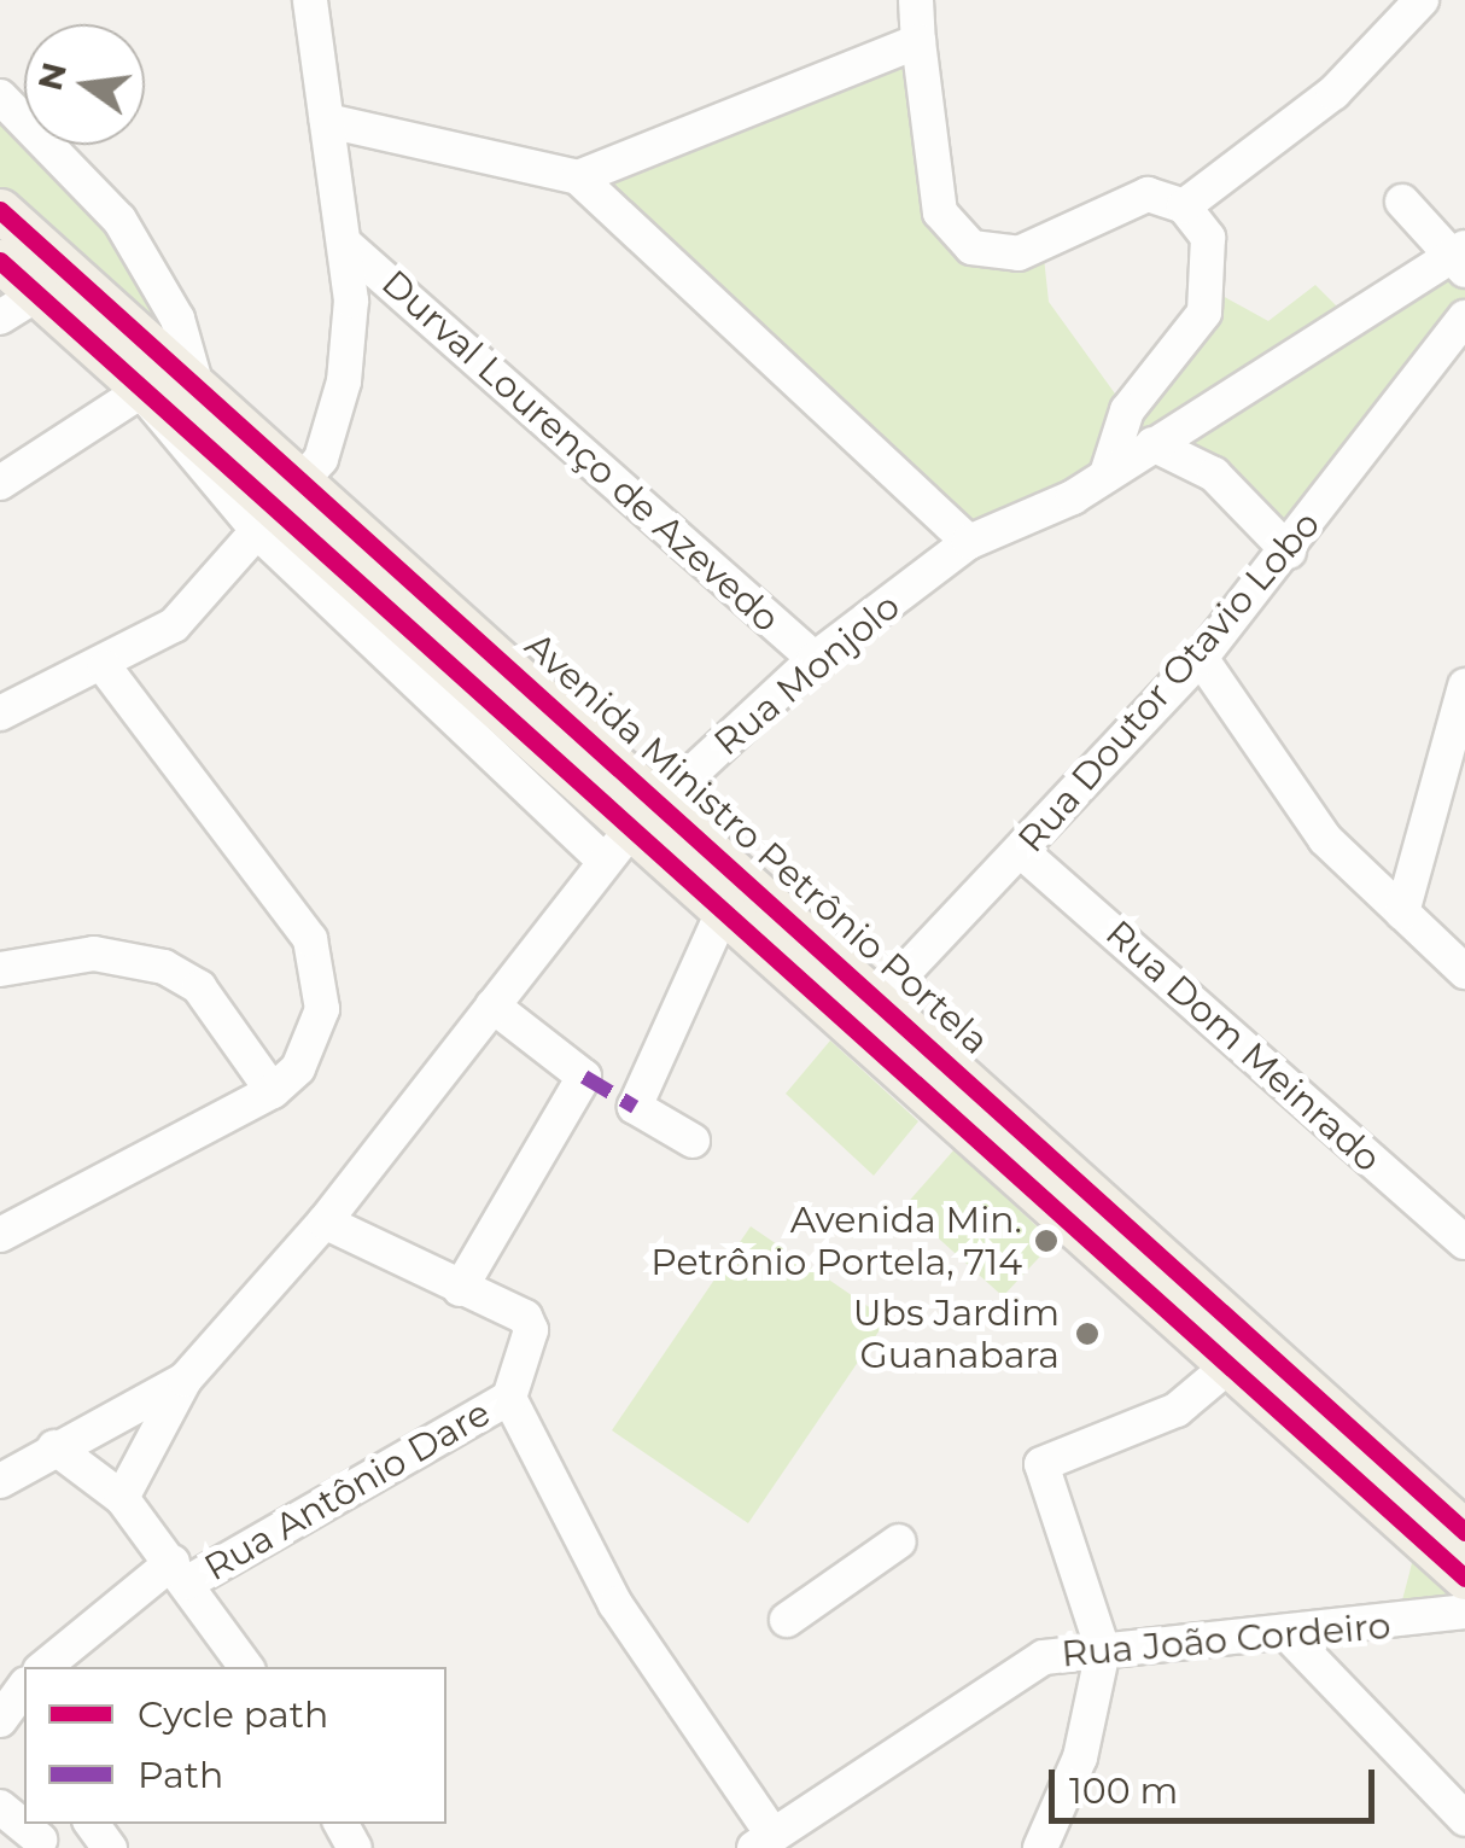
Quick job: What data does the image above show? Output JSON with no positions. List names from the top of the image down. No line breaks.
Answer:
{"streets":{"main road":["Avenida Ministro Petrônio Portela"],"street":["Durval Lourenço de Azevedo","Rua Monjolo","Rua Doutor Otavio Lobo","Rua Dom Meinrado","Rua Antônio Dare","Rua João Cordeiro"]},"crossings":[["Durval Lourenço de Azevedo","Rua Monjolo"],["Rua Monjolo","Avenida Ministro Petrônio Portela"],["Rua Doutor Otavio Lobo","Avenida Ministro Petrônio Portela"],["Rua Doutor Otavio Lobo","Rua Dom Meinrado"]],"places":["Avenida Min. Petrônio Portela, 714","Ubs Jardim Guanabara"],"legend":["Cycle path","Path"],"scale_bar":"100 m","north":"left"}
